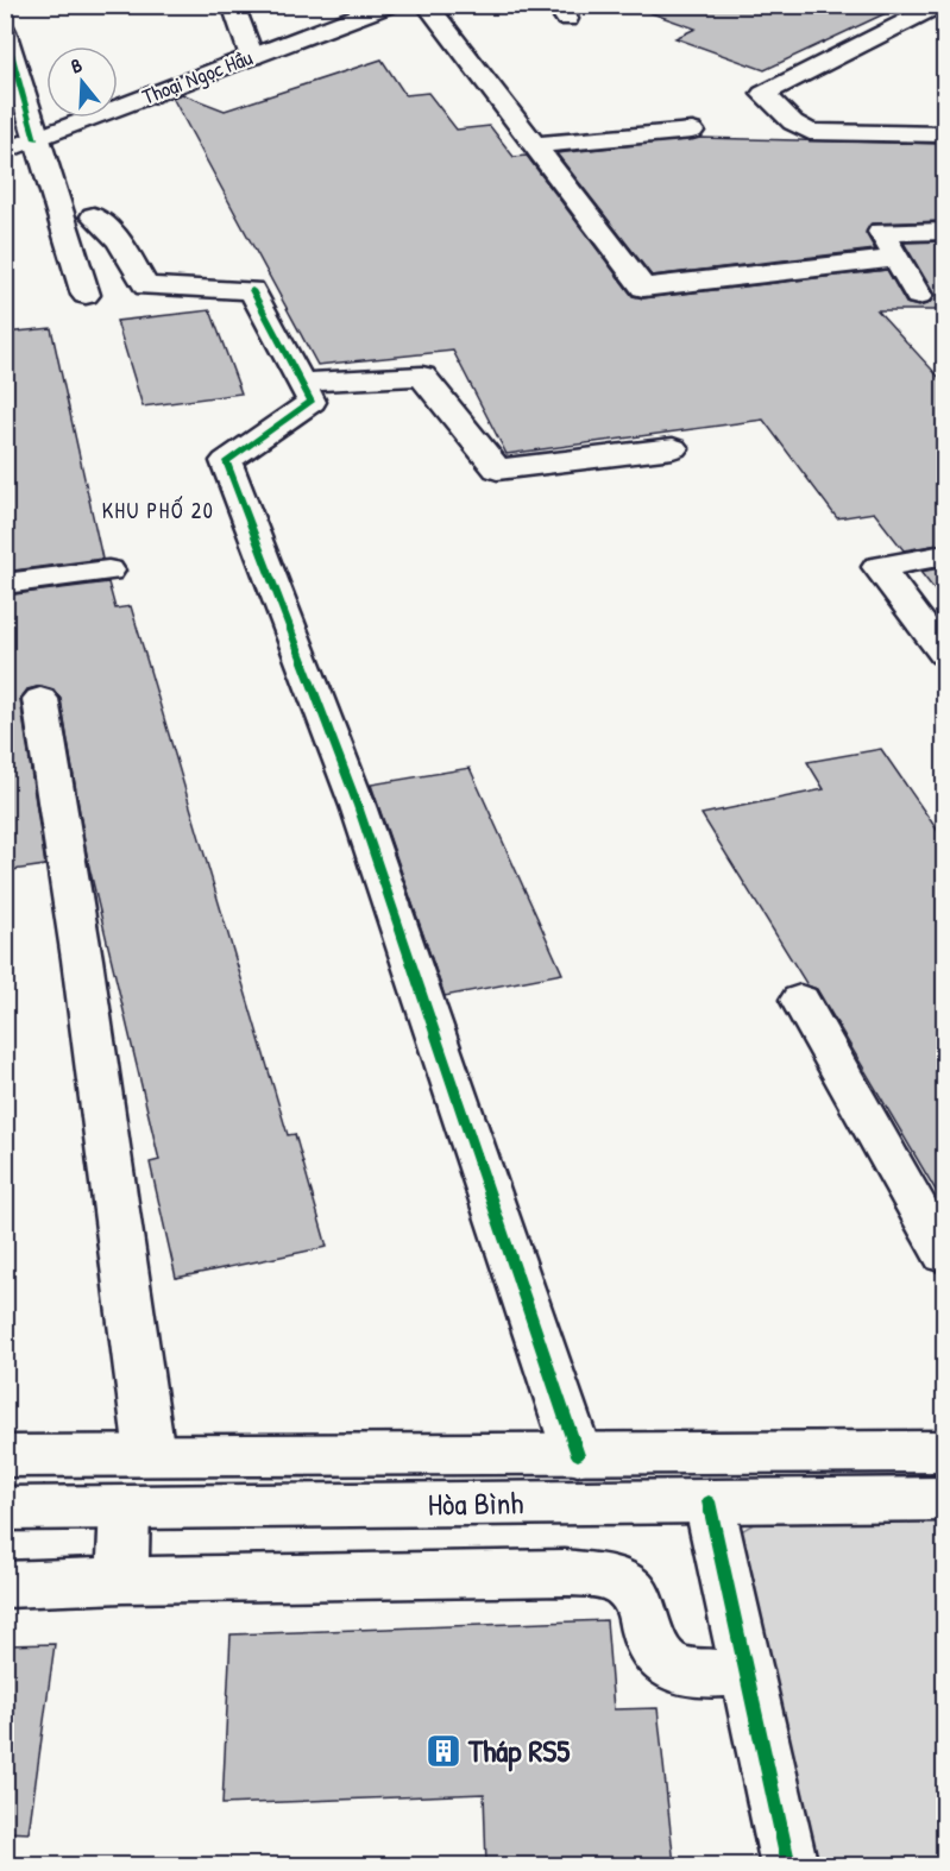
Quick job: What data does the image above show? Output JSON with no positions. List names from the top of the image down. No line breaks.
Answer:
{"streets":{"street":["Thoại Ngọc Hầu","Hòa Bình"]},"districts":["KHU PHỐ 20"],"places":{"building":["Tháp RS5"]},"north":"top"}
